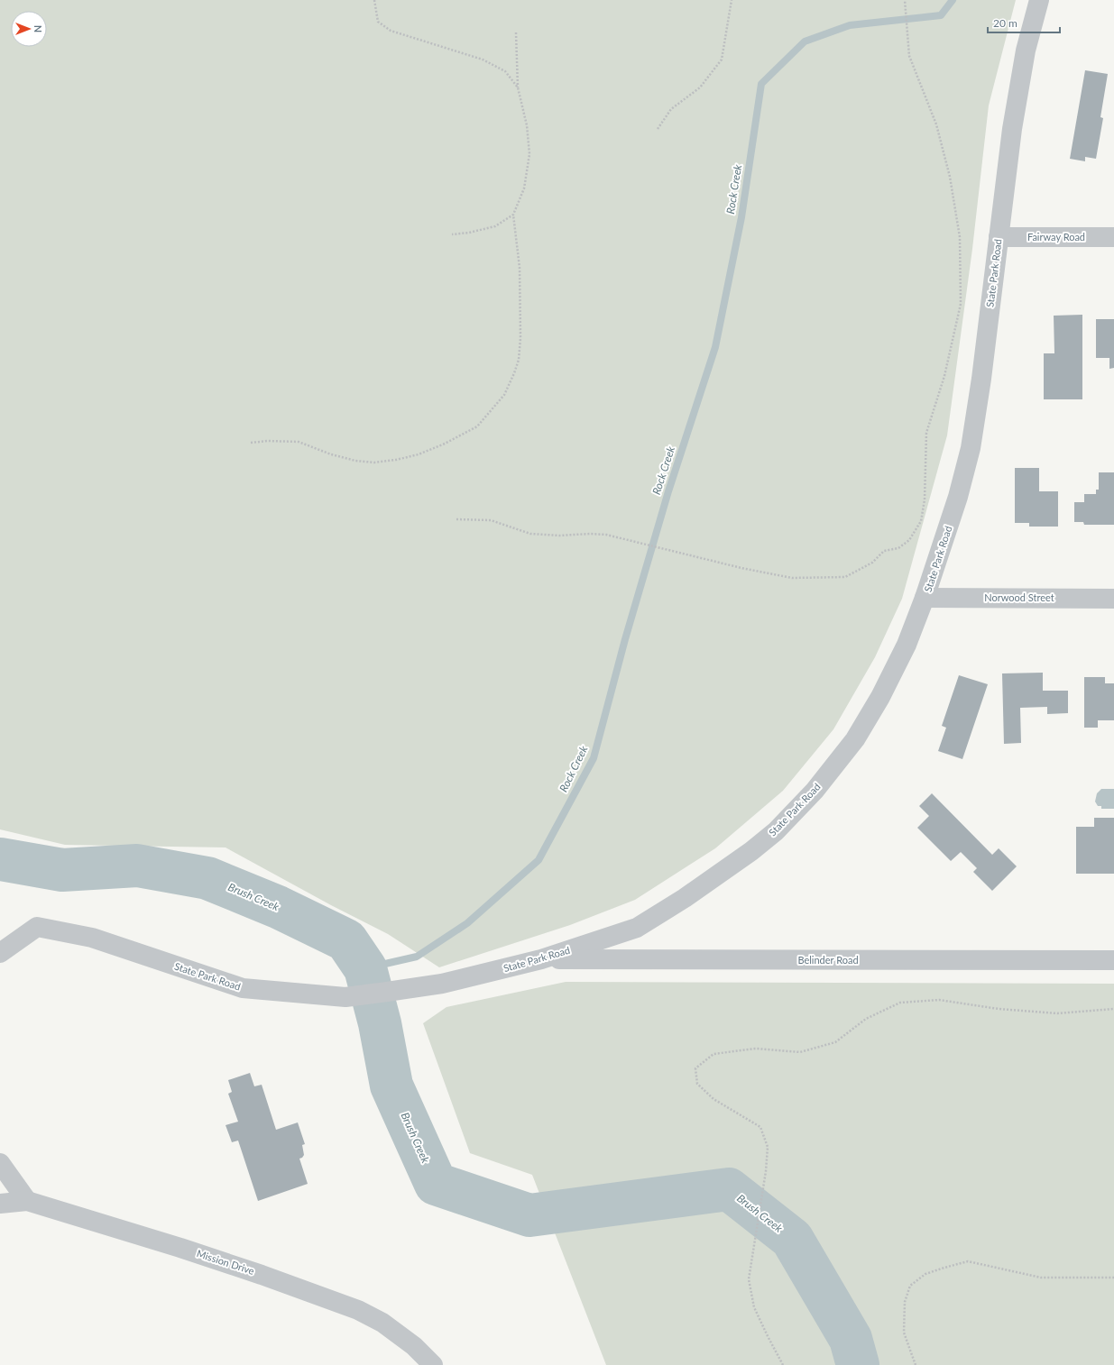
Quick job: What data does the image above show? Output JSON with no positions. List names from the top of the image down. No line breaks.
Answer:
{"streets":{"street":["Fairway Road","State Park Road","Norwood Street","Belinder Road","Mission Drive"]},"crossings":[["Fairway Road","State Park Road"],["State Park Road","Norwood Street"],["State Park Road","Belinder Road"]],"water":["Rock Creek","Brush Creek"],"scale_bar":"20 m","north":"right"}
